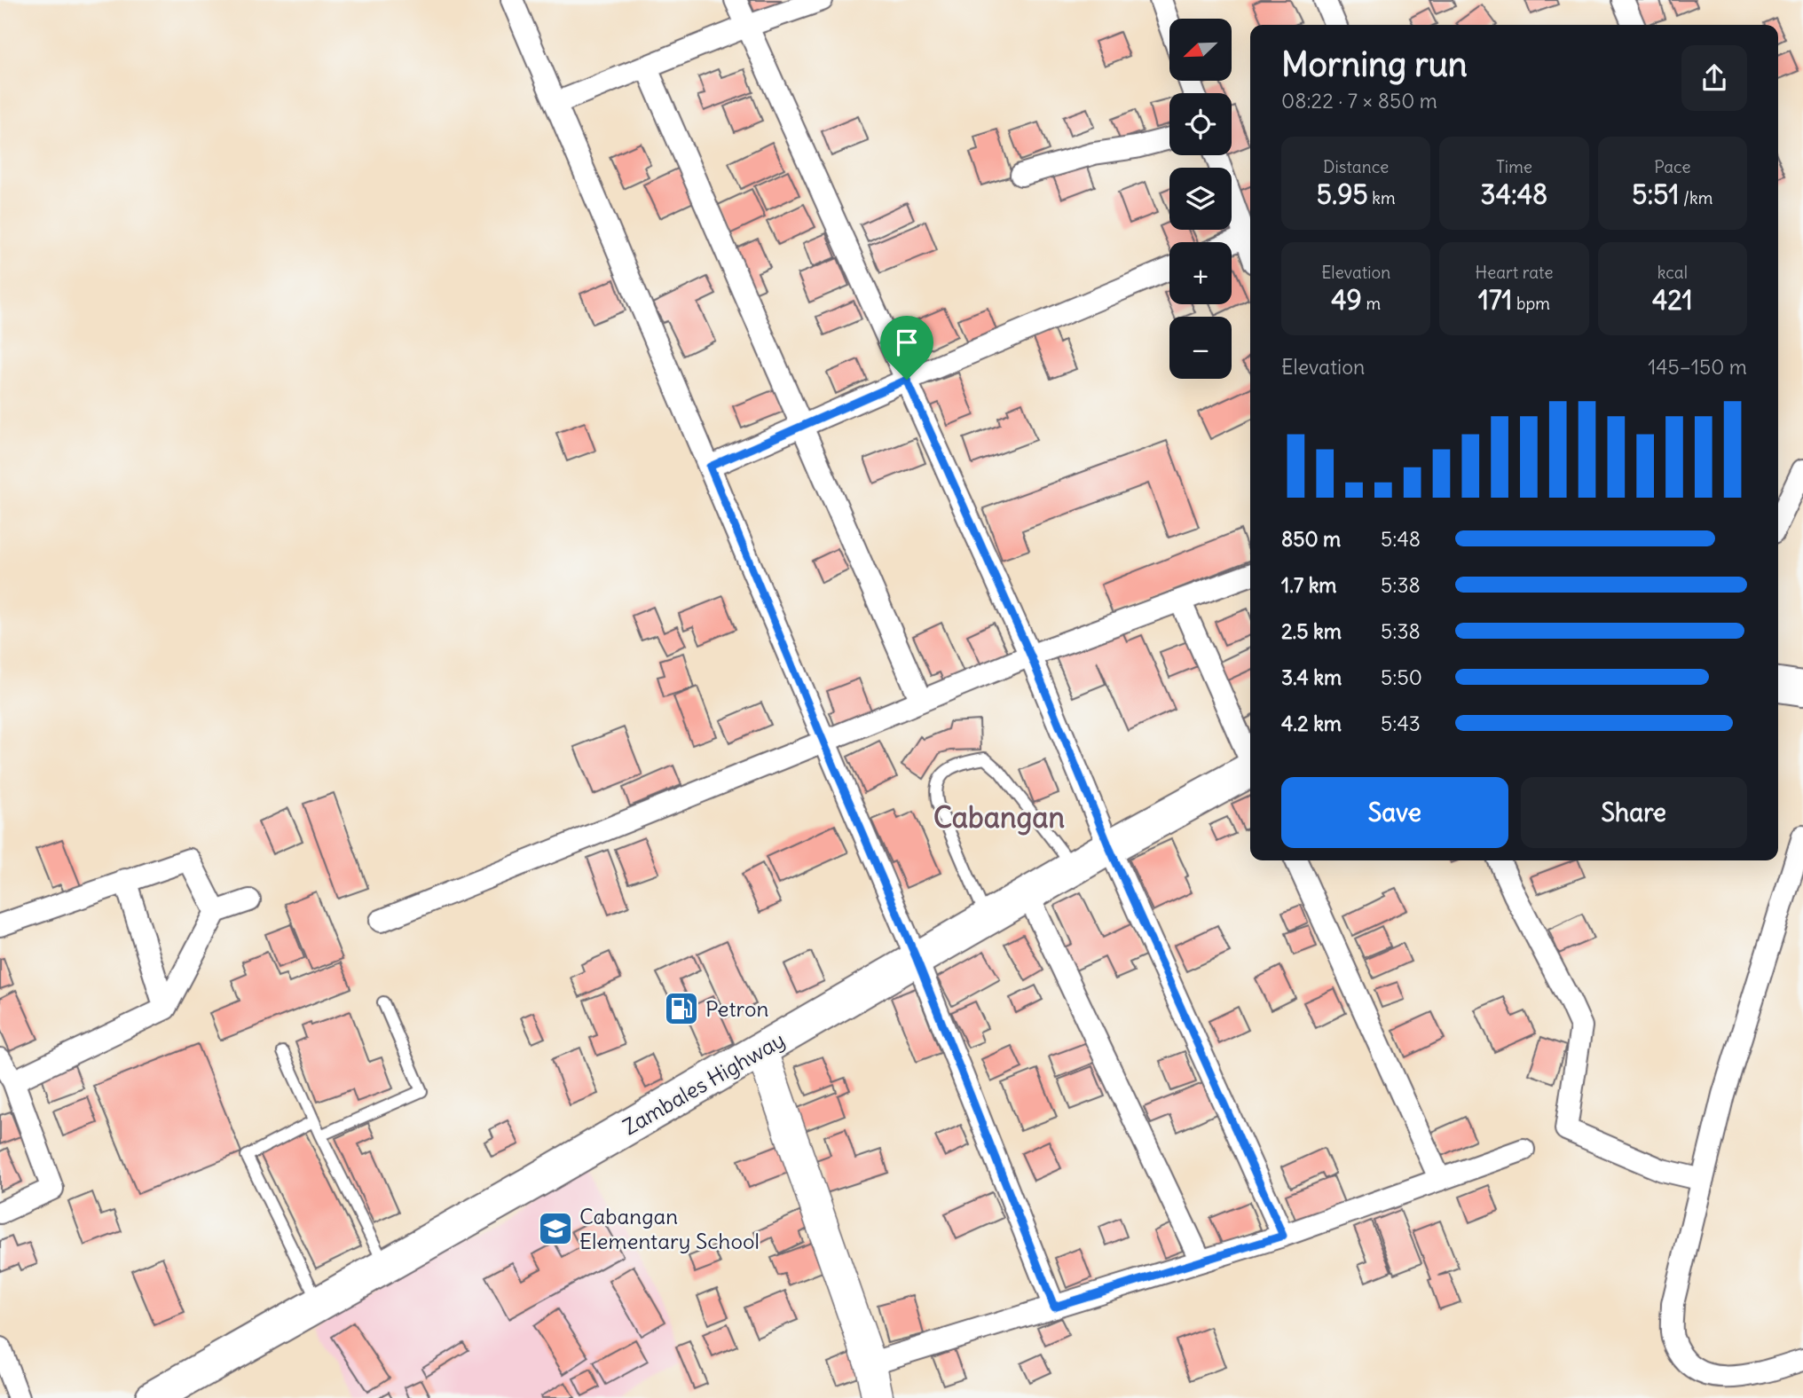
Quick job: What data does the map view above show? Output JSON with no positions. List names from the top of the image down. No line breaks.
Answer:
{"streets":{"main road":["Zambales Highway"]},"districts":["Cabangan"],"places":{"fuel station":["Petron"],"school or university":["Cabangan Elementary School"]},"north":"bottom left","page":{"map_buttons":["+","−"],"heading":["Morning run","08:22 · 7 × 850 m"],"stats":[["Distance","5.95 km"],["Time","34:48"],["Pace","5:51 /km"],["Elevation","49 m"],["Heart rate","171 bpm"],["kcal","421"]],"chart":["Elevation","145–150 m"],"list":[{"name":"850 m","note":"5:48"},{"name":"1.7 km","note":"5:38"},{"name":"2.5 km","note":"5:38"},{"name":"3.4 km","note":"5:50"},{"name":"4.2 km","note":"5:43"}],"buttons":["Save","Share"]}}
